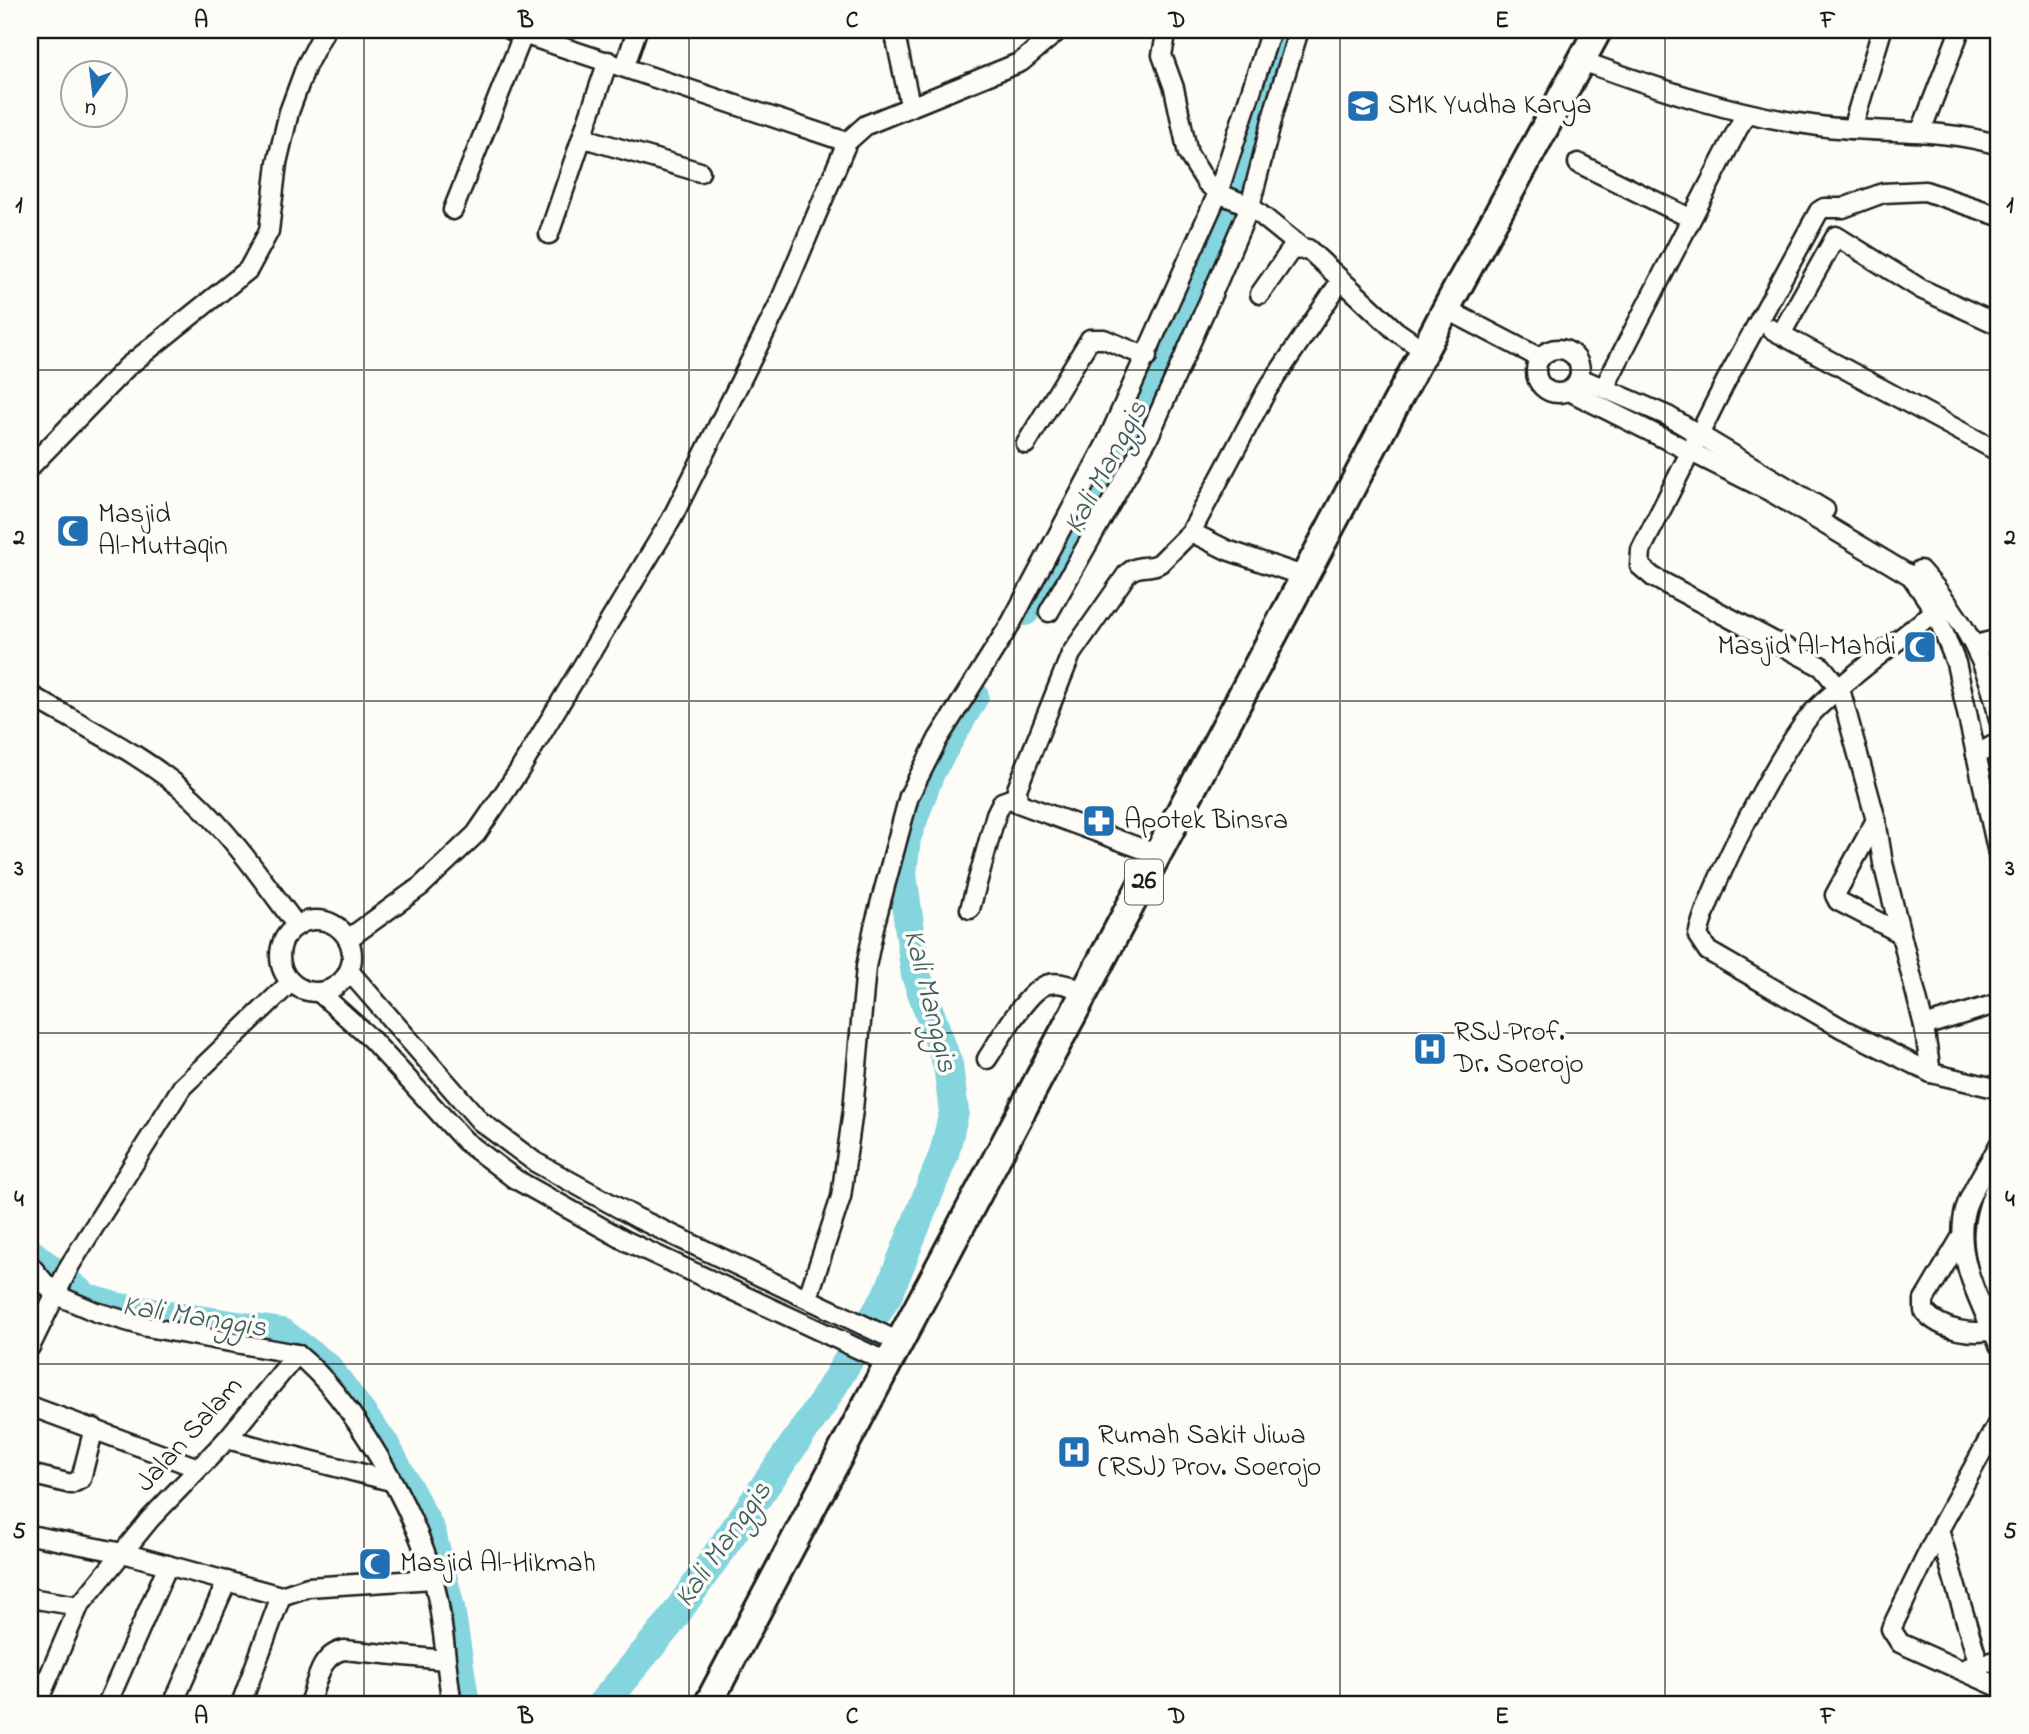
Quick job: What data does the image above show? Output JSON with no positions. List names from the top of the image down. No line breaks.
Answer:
{"streets":{"highway":["26"],"street":["Jalan Salam"]},"water":["Kali Manggis"],"places":{"school or university":["SMK Yudha Karya"],"mosque":["Masjid Al-Muttaqin","Masjid Al-Mahdi","Masjid Al-Hikmah"],"pharmacy":["Apotek Binsra"],"hospital":["RSJ Prof. Dr. Soerojo","Rumah Sakit Jiwa (RSJ) Prov. Soerojo"]},"north":"bottom","grid":{"columns":["A","B","C","D","E","F"],"rows":["1","2","3","4","5"]}}
